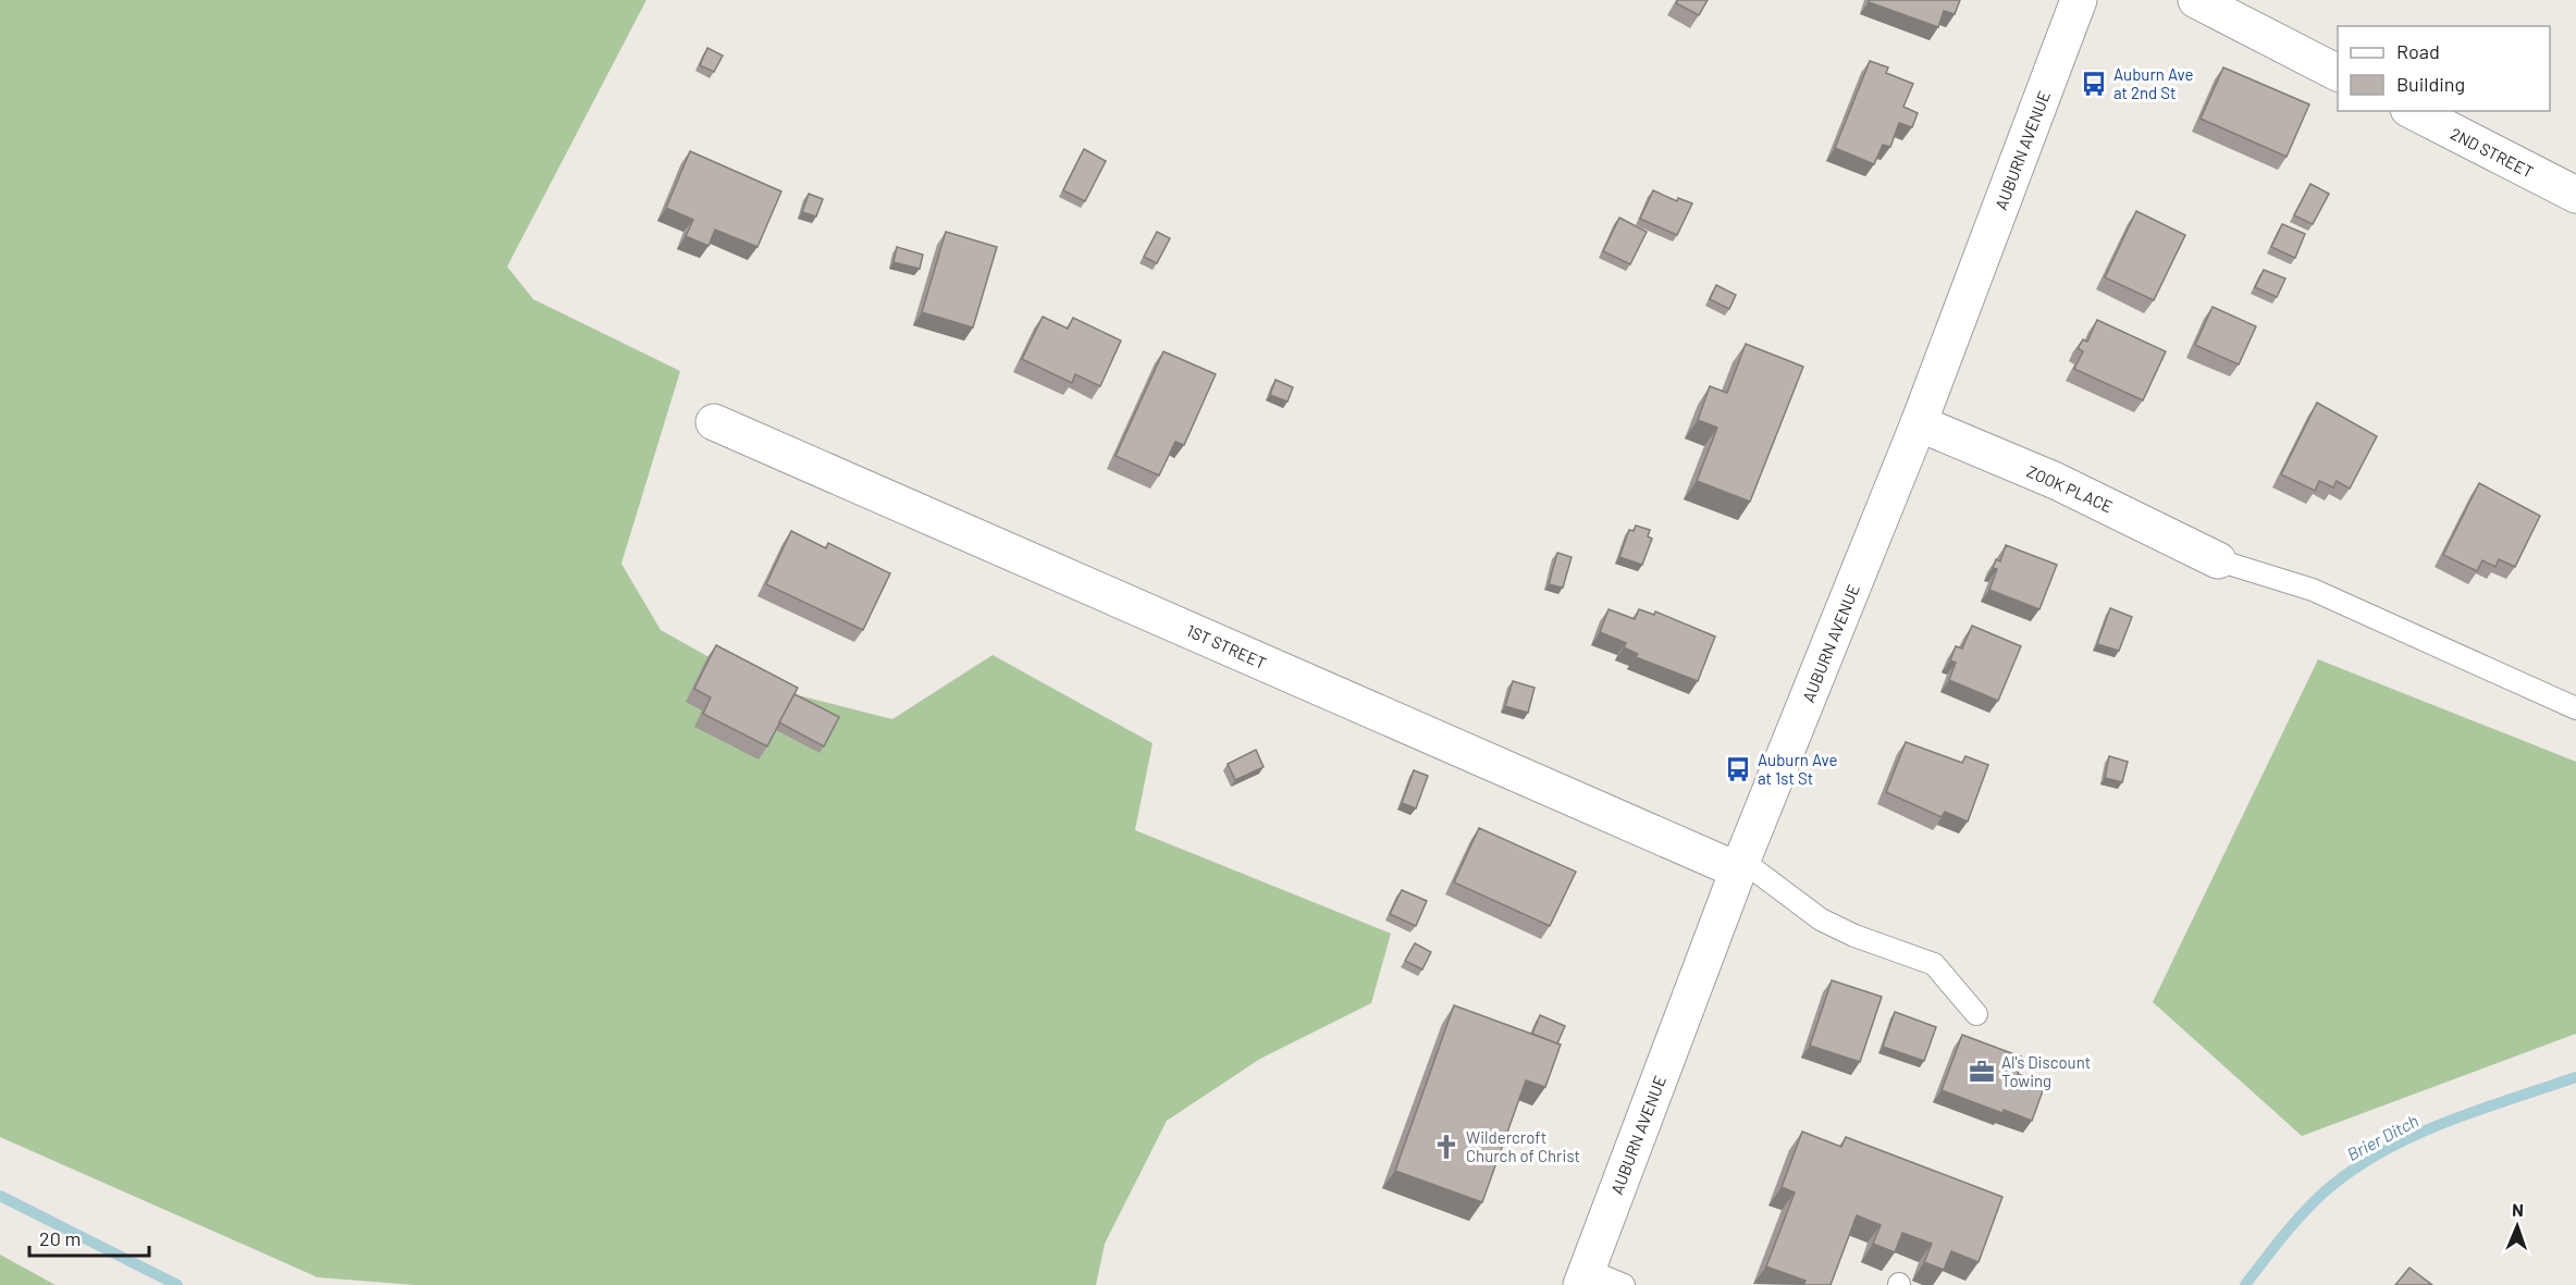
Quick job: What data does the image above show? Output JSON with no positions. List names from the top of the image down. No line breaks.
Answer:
{"streets":{"street":["AUBURN AVENUE","2ND STREET","ZOOK PLACE","1ST STREET"]},"crossings":[["AUBURN AVENUE","ZOOK PLACE"],["AUBURN AVENUE","1ST STREET"]],"water":["Brier Ditch"],"places":{"bus stop":["Auburn Ave at 2nd St","Auburn Ave at 1st St"],"office":["Al's Discount Towing"],"church":["Wildercroft Church of Christ"]},"legend":["Road","Building"],"scale_bar":"20 m","north":"top"}
